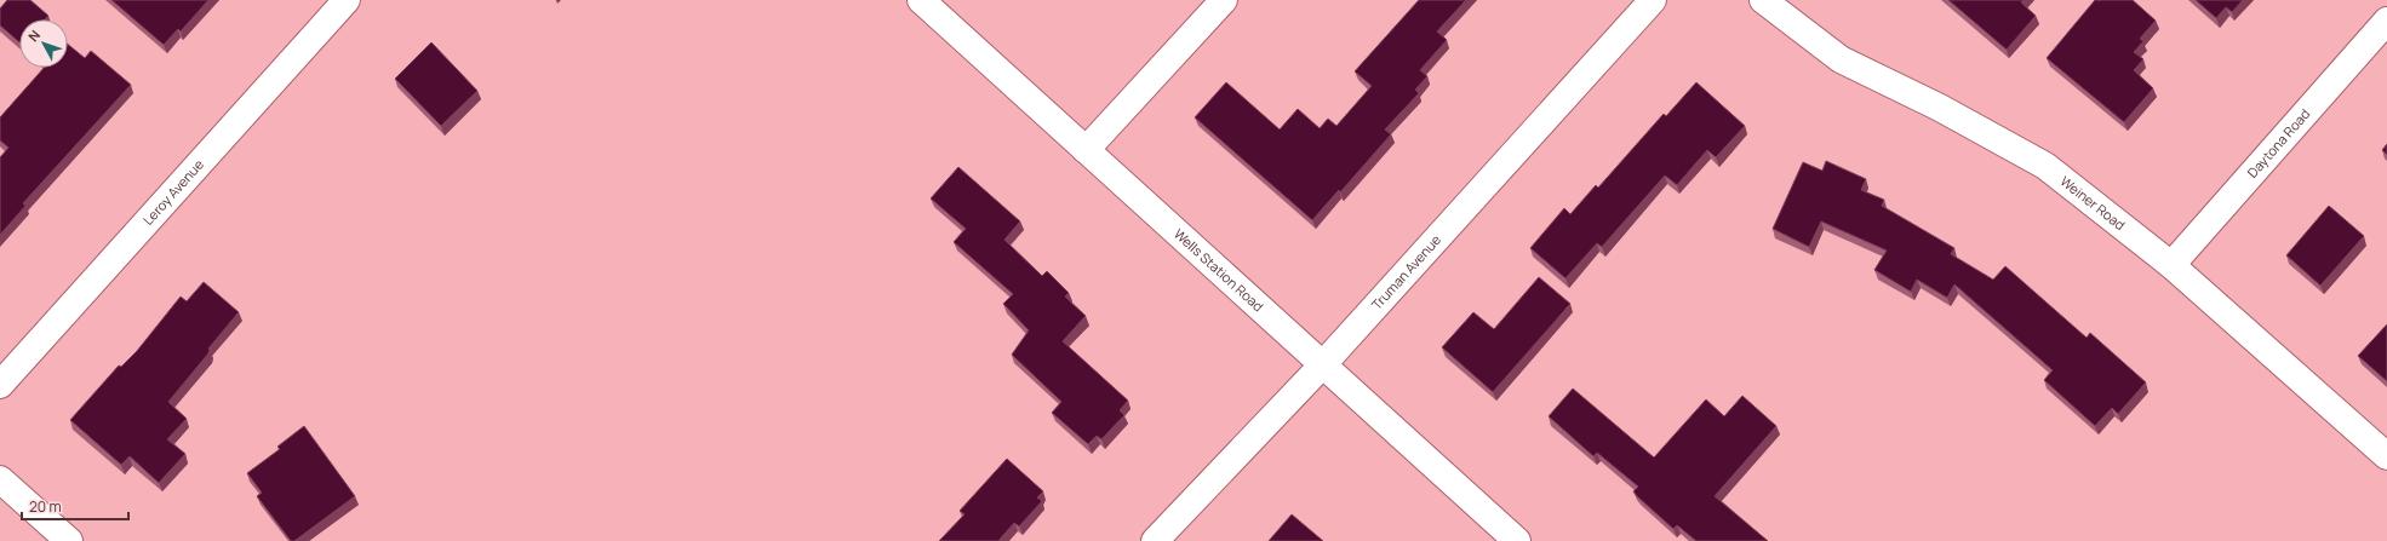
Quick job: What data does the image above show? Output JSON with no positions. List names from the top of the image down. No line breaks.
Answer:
{"streets":{"street":["Daytona Road","Leroy Avenue","Weiner Road","Wells Station Road","Truman Avenue"]},"crossings":[["Daytona Road","Weiner Road"],["Wells Station Road","Truman Avenue"]],"scale_bar":"20 m","north":"top left"}
